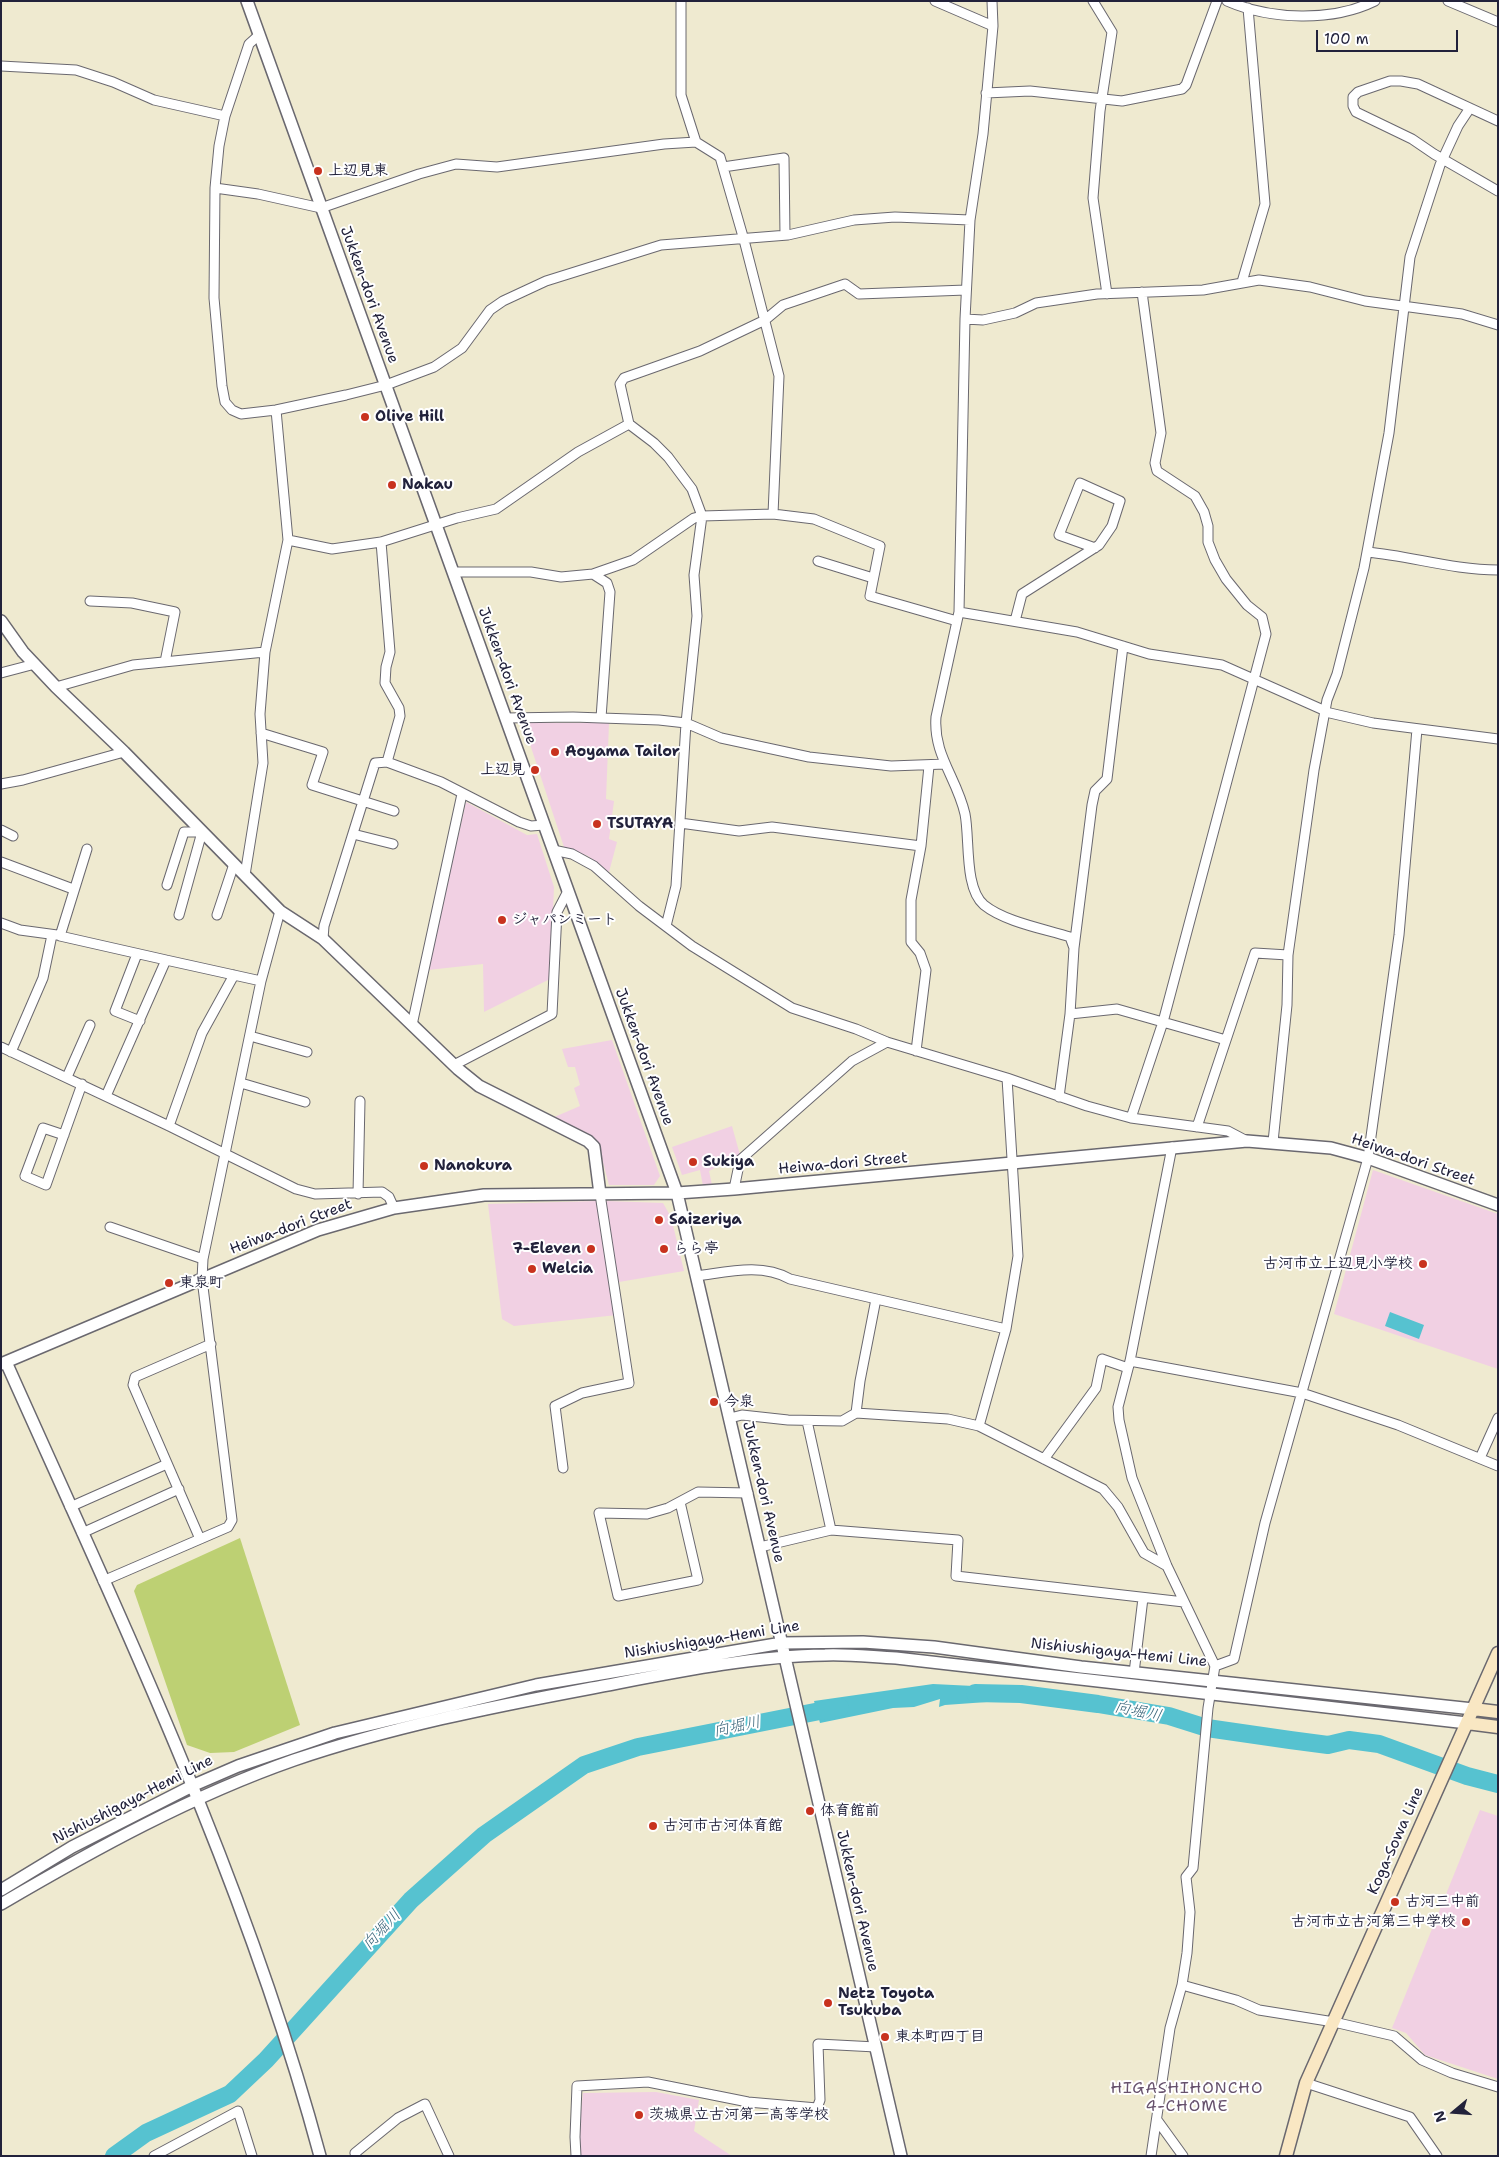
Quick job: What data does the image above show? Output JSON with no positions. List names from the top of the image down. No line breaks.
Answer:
{"streets":{"main road":["Nishiushigaya-Hemi Line","Koga-Sowa Line"],"street":["Jukken-dori Avenue","Heiwa-dori Street"]},"crossings":[["Jukken-dori Avenue","Heiwa-dori Street"],["Jukken-dori Avenue","Nishiushigaya-Hemi Line"],["Nishiushigaya-Hemi Line","Koga-Sowa Line"]],"districts":["HIGASHIHONCHO 4-CHOME"],"water":["向堀川"],"places":["上辺見東","Olive Hill","Nakau","Aoyama Tailor","上辺見","TSUTAYA","ジャパンミート","Sukiya","Nanokura","Saizeriya","7-Eleven","らら亭","古河市立上辺見小学校","Welcia","東泉町","今泉","体育館前","古河市古河体育館","古河三中前","古河市立古河第三中学校","Netz Toyota Tsukuba","東本町四丁目","茨城県立古河第一高等学校"],"scale_bar":"100 m","north":"left"}
